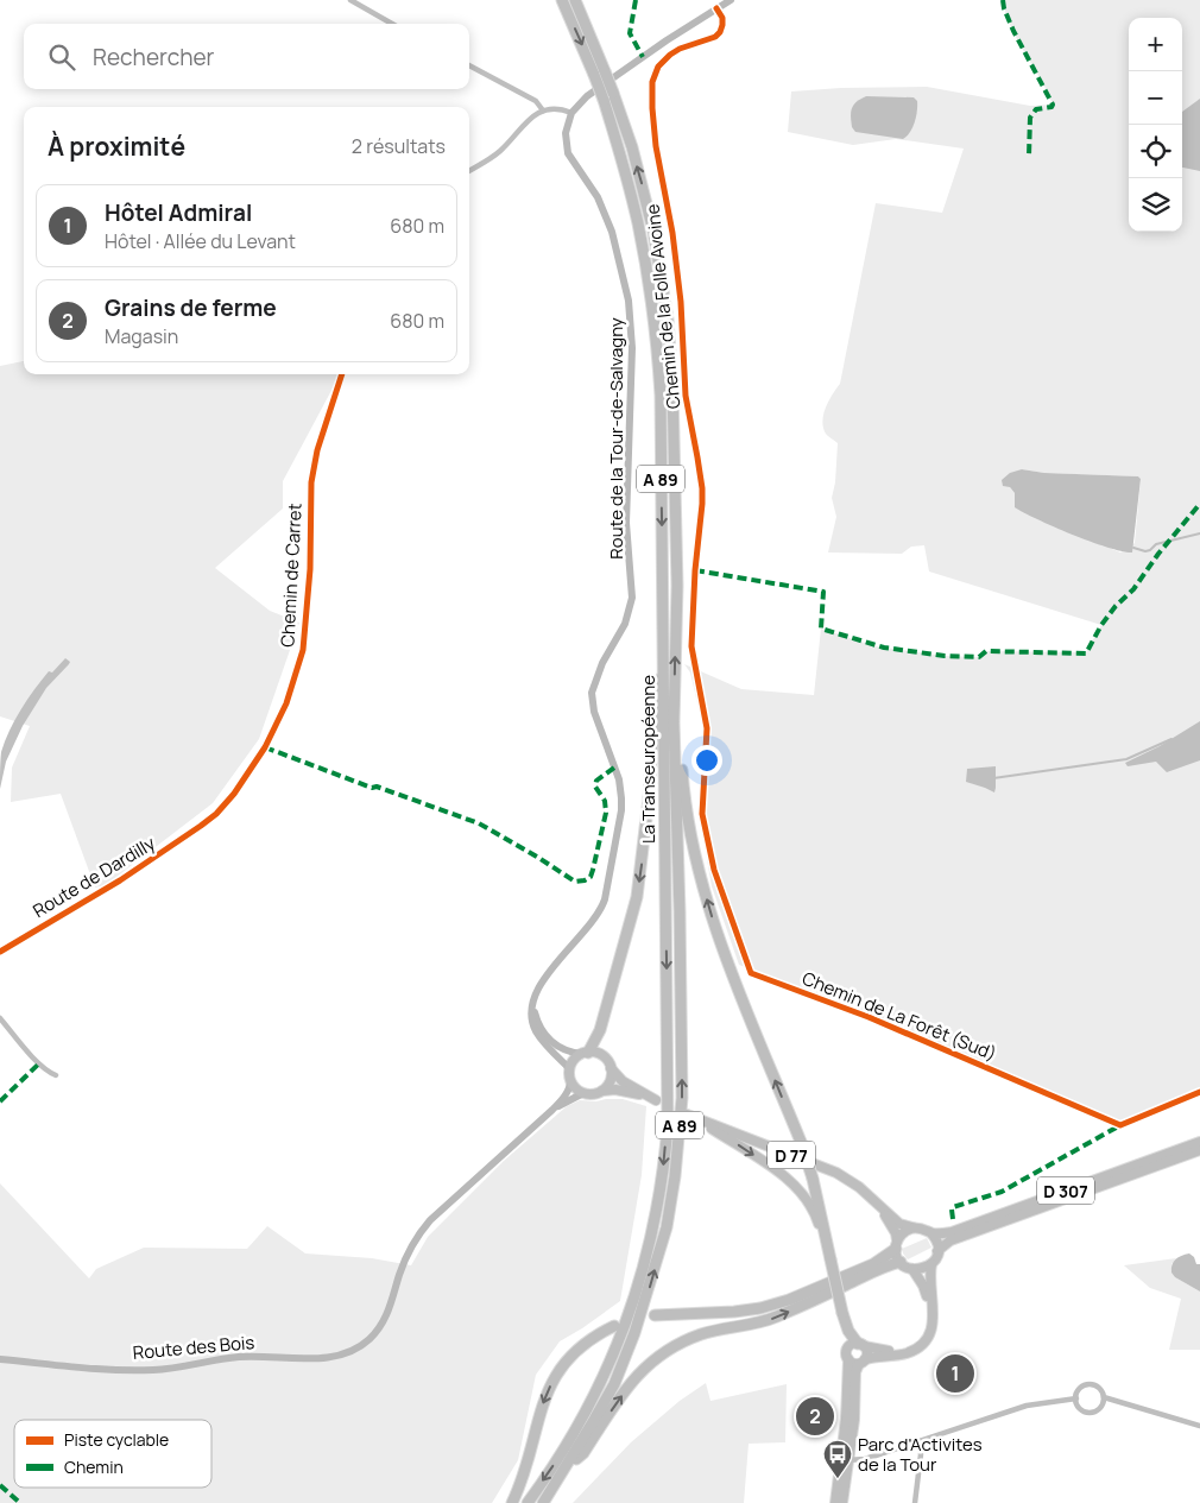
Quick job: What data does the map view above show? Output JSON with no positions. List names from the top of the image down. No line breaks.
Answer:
{"streets":{"highway":["A 89","La Transeuropéenne"],"main road":["D 77","D 307"],"street":["Chemin de la Folle Avoine","Route de la Tour-de-Salvagny","Chemin de Carret","Route de Dardilly","Chemin de La Forêt (Sud)","Route des Bois"]},"crossings":[["Chemin de la Folle Avoine","Chemin de La Forêt (Sud)"],["Chemin de Carret","Route de Dardilly"],["D 77","D 307"]],"places":{"bus stop":["Parc d'Activites de la Tour"]},"legend":["Piste cyclable","Chemin"],"page":{"map_buttons":["+","−"],"search":"Rechercher","heading":["À proximité","2 résultats"],"list":[{"mark":"1","name":"Hôtel Admiral","note":"Hôtel · Allée du Levant","value":"680 m"},{"mark":"2","name":"Grains de ferme","note":"Magasin","value":"680 m"}],"pins":["1","2"]}}
